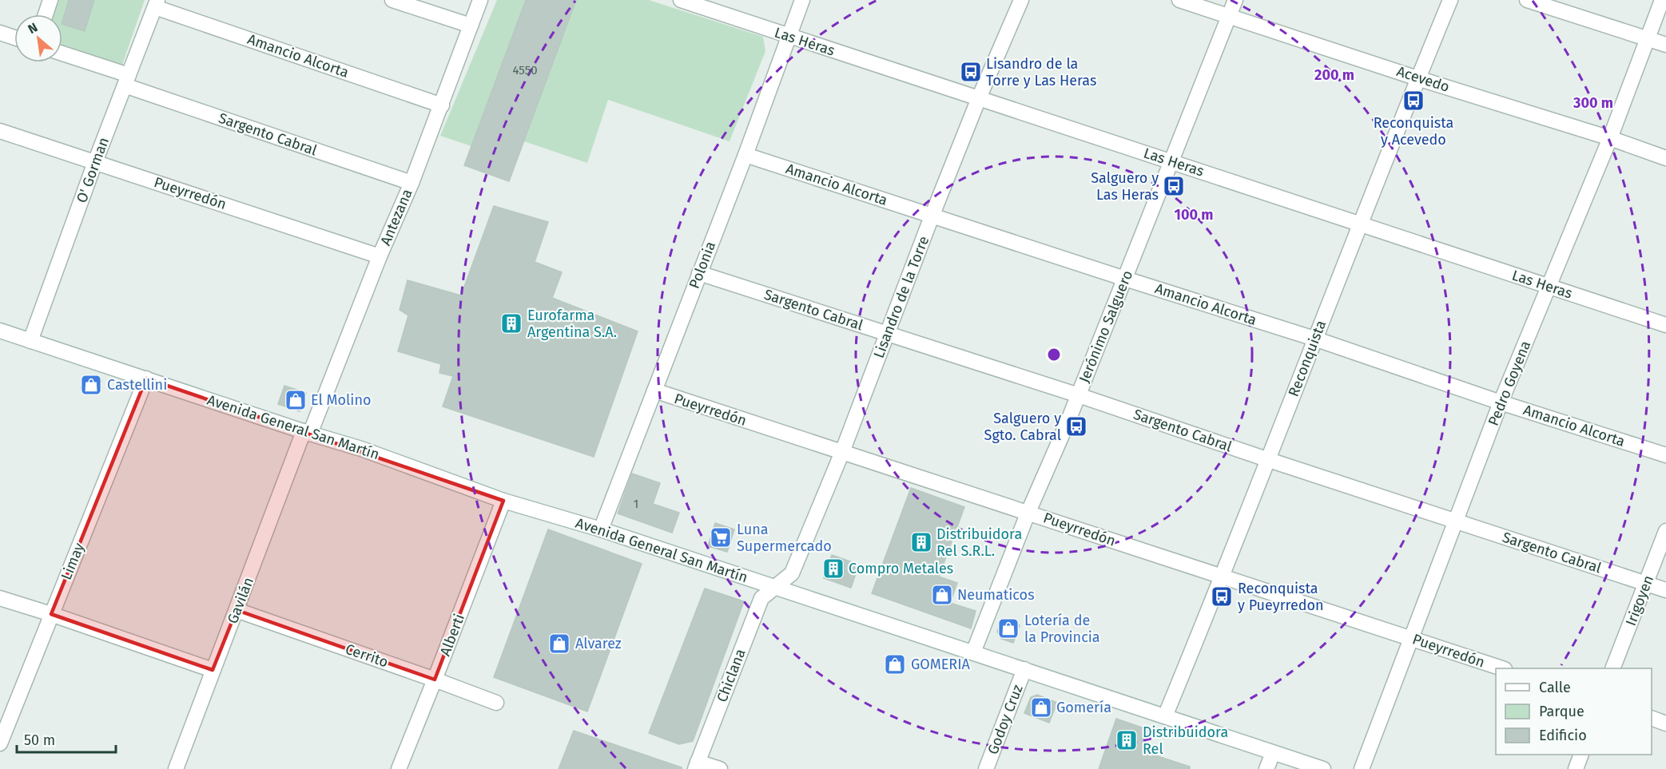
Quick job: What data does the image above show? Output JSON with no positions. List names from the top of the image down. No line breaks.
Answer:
{"streets":{"street":["Las Heras","Amancio Alcorta","Acevedo","Sargento Cabral","O' Gorman","Pueyrredón","Antezana","Polonia","Lisandro de la Torre","Jerónimo Salguero","Reconquista","Pedro Goyena","Avenida General San Martín","Limay","Gavilán","Irigoyen","Alberti","Cerrito","Chiclana","Godoy Cruz"]},"crossings":[["Las Heras","Polonia"],["Las Heras","Lisandro de la Torre"],["Las Heras","Jerónimo Salguero"],["Las Heras","Reconquista"],["Las Heras","Pedro Goyena"],["Amancio Alcorta","O' Gorman"],["Amancio Alcorta","Antezana"],["Amancio Alcorta","Polonia"],["Amancio Alcorta","Lisandro de la Torre"],["Amancio Alcorta","Jerónimo Salguero"],["Amancio Alcorta","Reconquista"],["Amancio Alcorta","Pedro Goyena"],["Acevedo","Jerónimo Salguero"],["Acevedo","Reconquista"],["Acevedo","Pedro Goyena"],["Sargento Cabral","O' Gorman"],["Sargento Cabral","Antezana"],["Sargento Cabral","Polonia"],["Sargento Cabral","Lisandro de la Torre"],["Sargento Cabral","Jerónimo Salguero"],["Sargento Cabral","Reconquista"],["Sargento Cabral","Pedro Goyena"],["Sargento Cabral","Irigoyen"],["O' Gorman","Pueyrredón"],["O' Gorman","Avenida General San Martín"],["Pueyrredón","Antezana"],["Pueyrredón","Polonia"],["Pueyrredón","Lisandro de la Torre"],["Pueyrredón","Jerónimo Salguero"],["Pueyrredón","Reconquista"],["Pueyrredón","Pedro Goyena"],["Antezana","Avenida General San Martín"],["Antezana","Gavilán"],["Polonia","Avenida General San Martín"],["Lisandro de la Torre","Avenida General San Martín"],["Lisandro de la Torre","Chiclana"],["Jerónimo Salguero","Avenida General San Martín"],["Reconquista","Avenida General San Martín"],["Avenida General San Martín","Limay"],["Avenida General San Martín","Gavilán"],["Avenida General San Martín","Alberti"],["Avenida General San Martín","Chiclana"],["Avenida General San Martín","Godoy Cruz"],["Gavilán","Cerrito"],["Alberti","Cerrito"]],"places":{"bus stop":["Lisandro de la Torre y Las Heras","Reconquista y Acevedo","Salguero y Las Heras","Salguero y Sgto. Cabral","Reconquista y Pueyrredon"],"building":["Eurofarma Argentina S.A.","Distribuidora Rel S.R.L.","Compro Metales","Distribuidora Rel"],"shop":["Castellini","El Molino","Neumaticos","Lotería de la Provincia","Alvarez","GOMERIA","Gomería"],"supermarket":["Luna Supermercado"]},"house_numbers":["4550","1"],"legend":["Calle","Parque","Edificio"],"scale_bar":"50 m","north":"top left","rings":["200 m","300 m","100 m"]}
